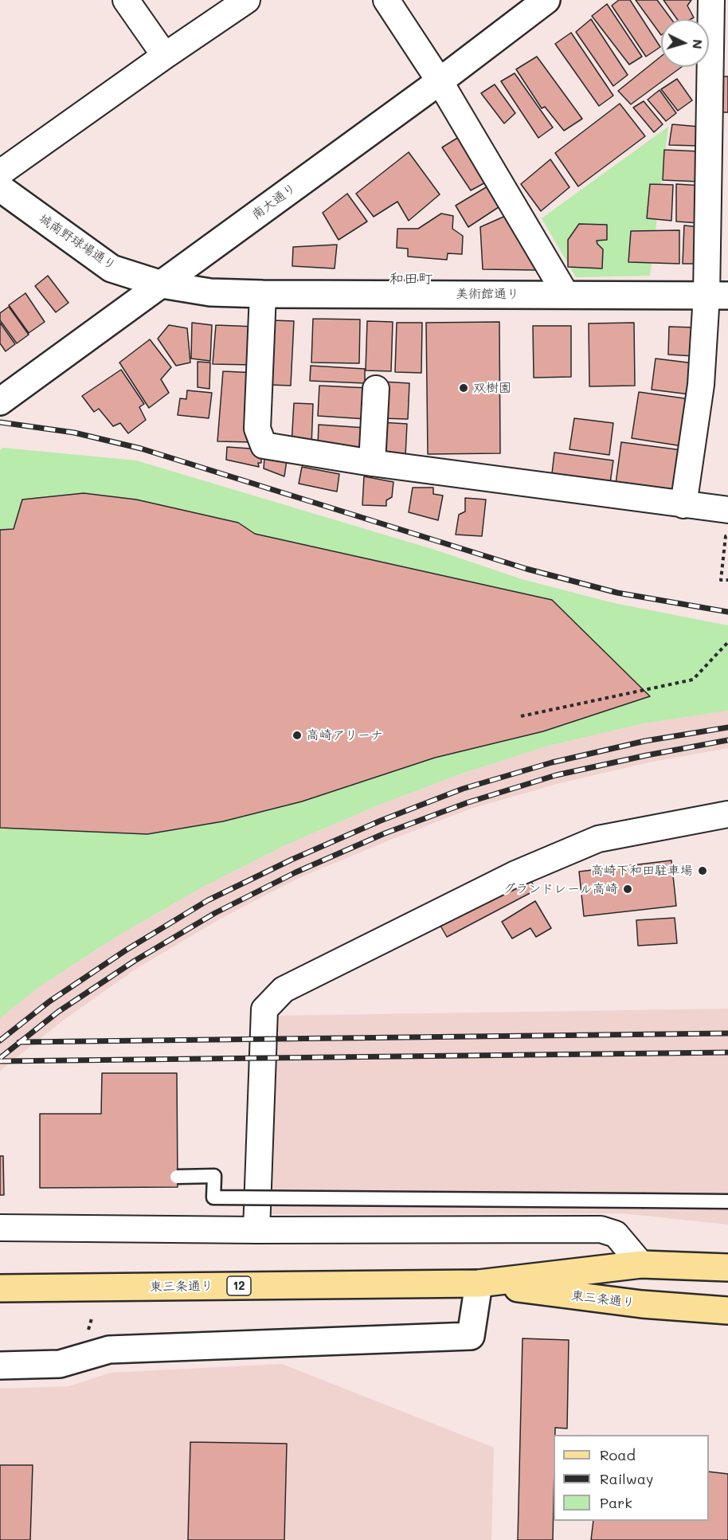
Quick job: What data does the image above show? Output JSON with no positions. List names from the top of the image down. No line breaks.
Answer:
{"streets":{"main road":["12","東三条通り"],"street":["南大通り","城南野球場通り","美術館通り"]},"crossings":[["南大通り","城南野球場通り"],["南大通り","美術館通り"],["城南野球場通り","美術館通り"]],"districts":["和田町"],"places":["双樹園","高崎アリーナ","高崎下和田駐車場","グランドレール高崎"],"legend":["Road","Railway","Park"],"north":"right"}
